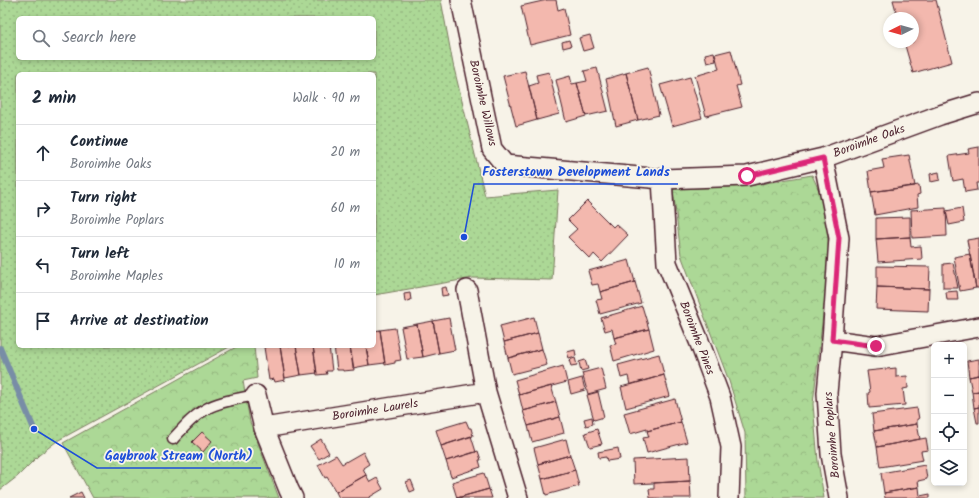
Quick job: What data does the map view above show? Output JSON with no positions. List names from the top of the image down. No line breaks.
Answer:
{"streets":{"street":["Boroimhe Willows","Boroimhe Oaks","Boroimhe Pines","Boroimhe Laurels","Boroimhe Poplars"]},"crossings":[["Boroimhe Willows","Boroimhe Oaks"],["Boroimhe Oaks","Boroimhe Pines"],["Boroimhe Oaks","Boroimhe Poplars"]],"places":["Fosterstown Development Lands","Gaybrook Stream (North)"],"north":"left","page":{"search":"Search here","heading":["2 min","Walk · 90 m"],"list":[["Continue","Boroimhe Oaks","20 m"],["Turn right","Boroimhe Poplars","60 m"],["Turn left","Boroimhe Maples","10 m"],"Arrive at destination"],"map_buttons":["+","−"]}}
